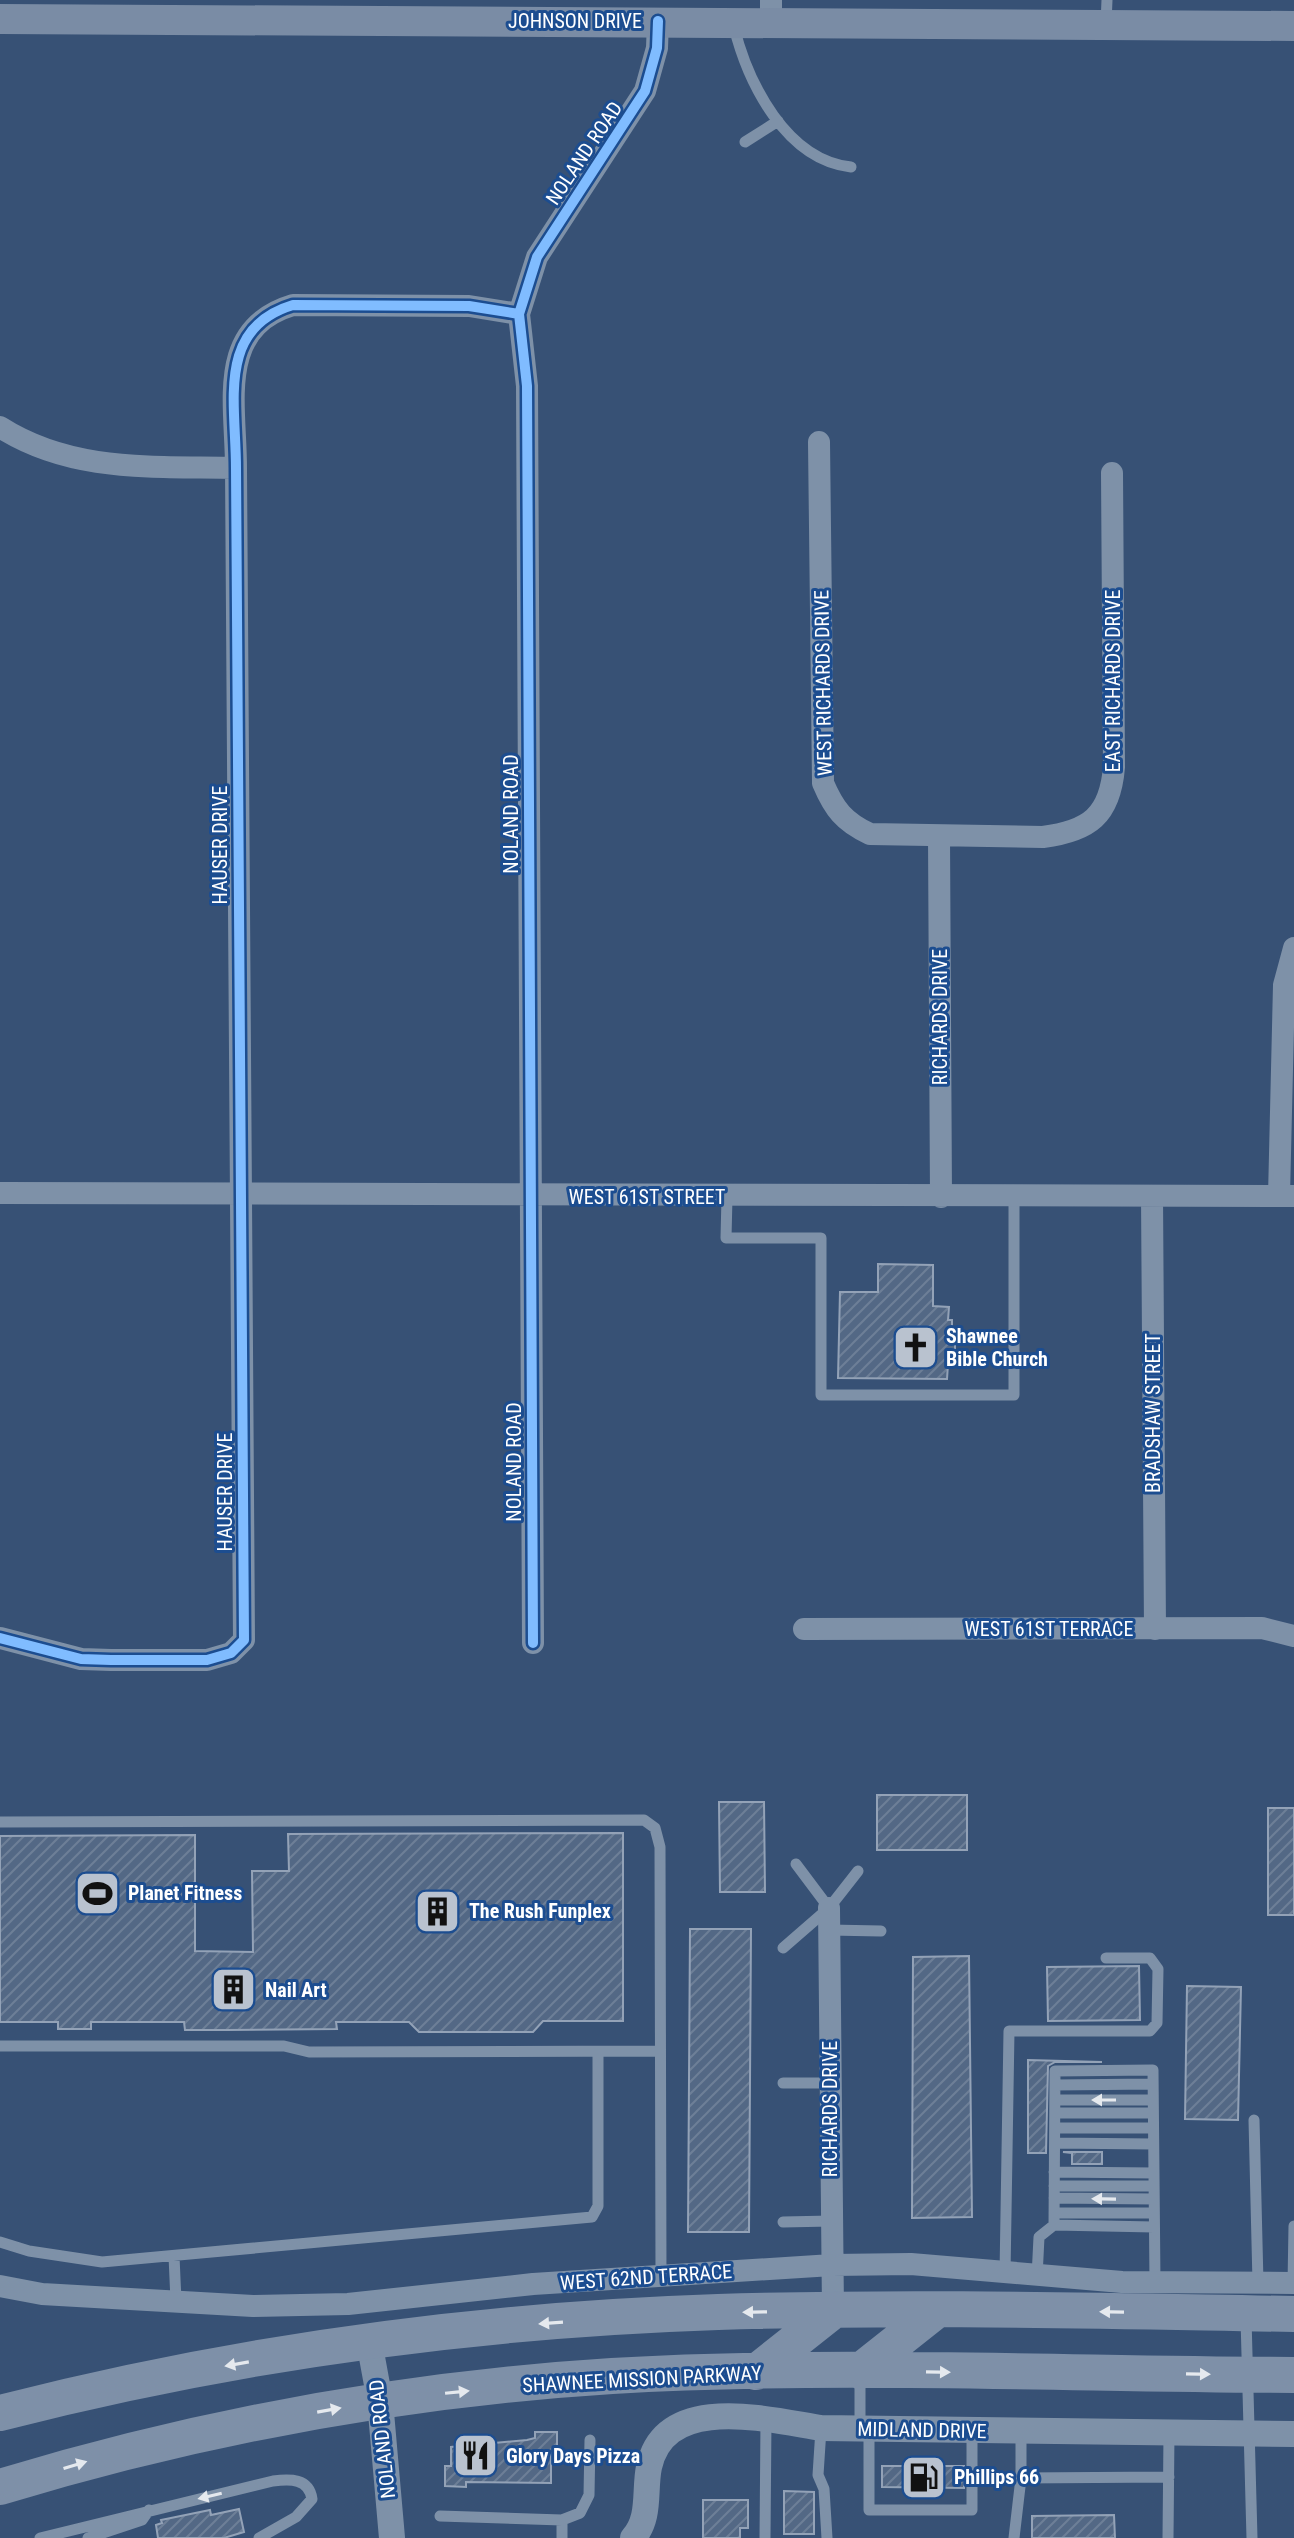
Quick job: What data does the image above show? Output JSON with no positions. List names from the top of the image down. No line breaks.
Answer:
{"streets":{"highway":["SHAWNEE MISSION PARKWAY"],"main road":["JOHNSON DRIVE"],"street":["NOLAND ROAD","EAST RICHARDS DRIVE","WEST RICHARDS DRIVE","HAUSER DRIVE","RICHARDS DRIVE","WEST 61ST STREET","BRADSHAW STREET","WEST 61ST TERRACE","WEST 62ND TERRACE","MIDLAND DRIVE"]},"crossings":[["JOHNSON DRIVE","NOLAND ROAD"],["NOLAND ROAD","HAUSER DRIVE"],["NOLAND ROAD","WEST 61ST STREET"],["NOLAND ROAD","SHAWNEE MISSION PARKWAY"],["EAST RICHARDS DRIVE","WEST RICHARDS DRIVE"],["EAST RICHARDS DRIVE","RICHARDS DRIVE"],["WEST RICHARDS DRIVE","RICHARDS DRIVE"],["HAUSER DRIVE","WEST 61ST STREET"],["RICHARDS DRIVE","WEST 61ST STREET"],["RICHARDS DRIVE","WEST 62ND TERRACE"],["WEST 61ST STREET","BRADSHAW STREET"],["BRADSHAW STREET","WEST 61ST TERRACE"]],"places":{"church":["Shawnee Bible Church"],"sports":["Planet Fitness"],"building":["The Rush Funplex","Nail Art"],"restaurant":["Glory Days Pizza"],"fuel station":["Phillips 66"]}}
